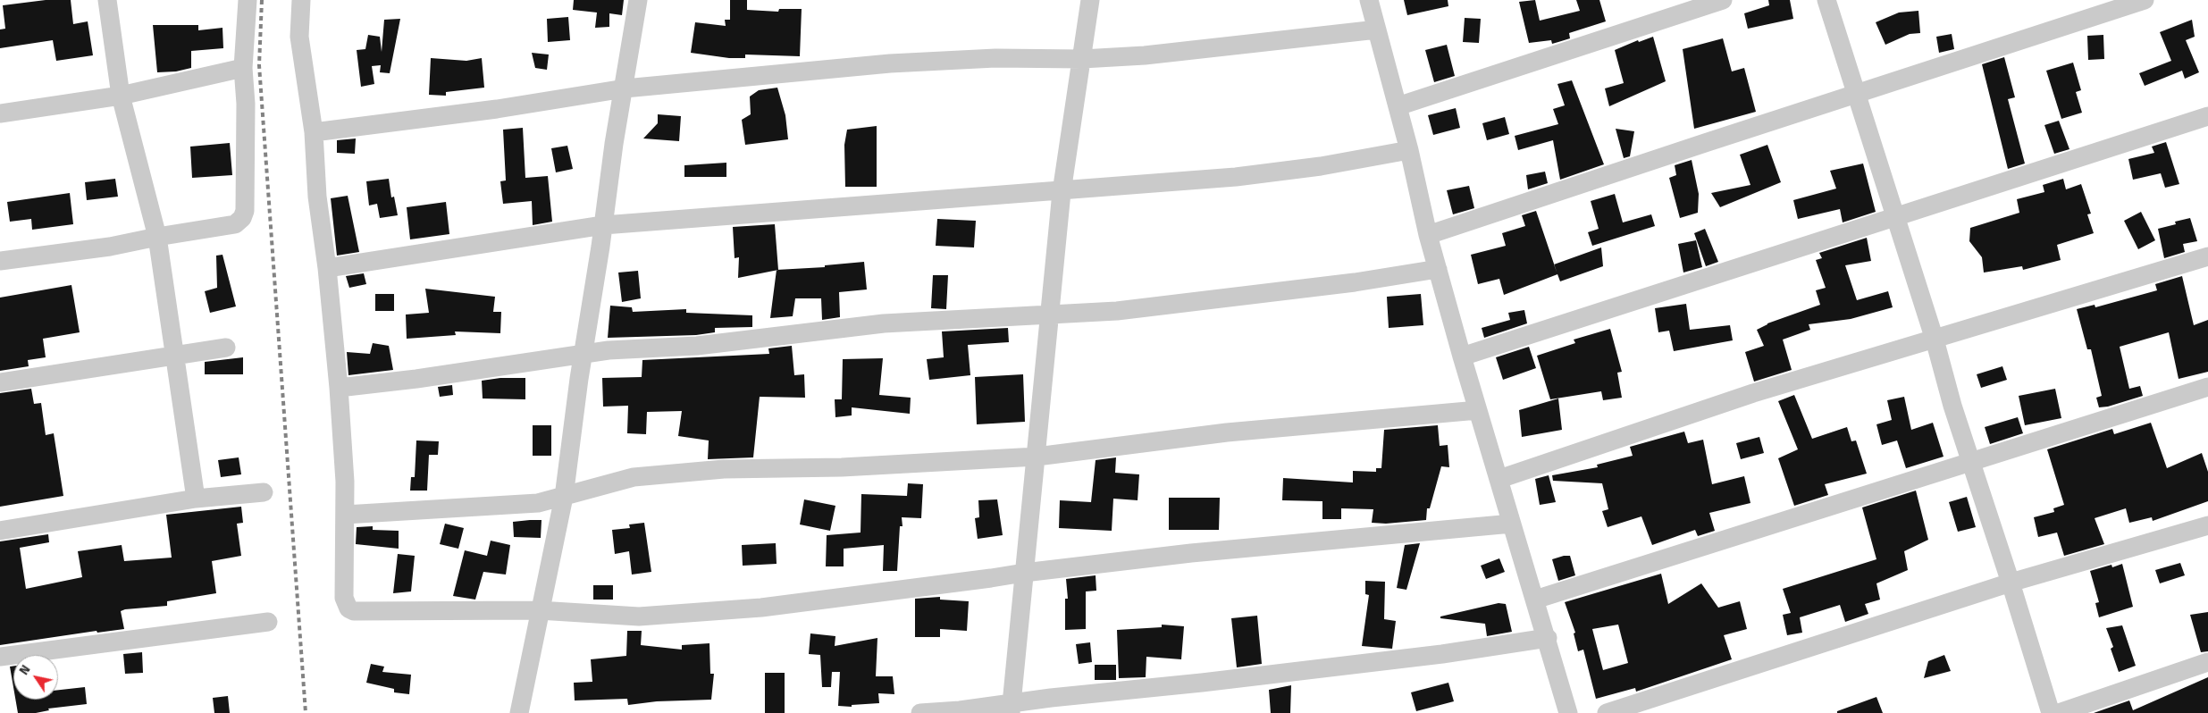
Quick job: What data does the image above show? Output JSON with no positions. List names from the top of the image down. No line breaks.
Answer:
{"north":"top left"}
